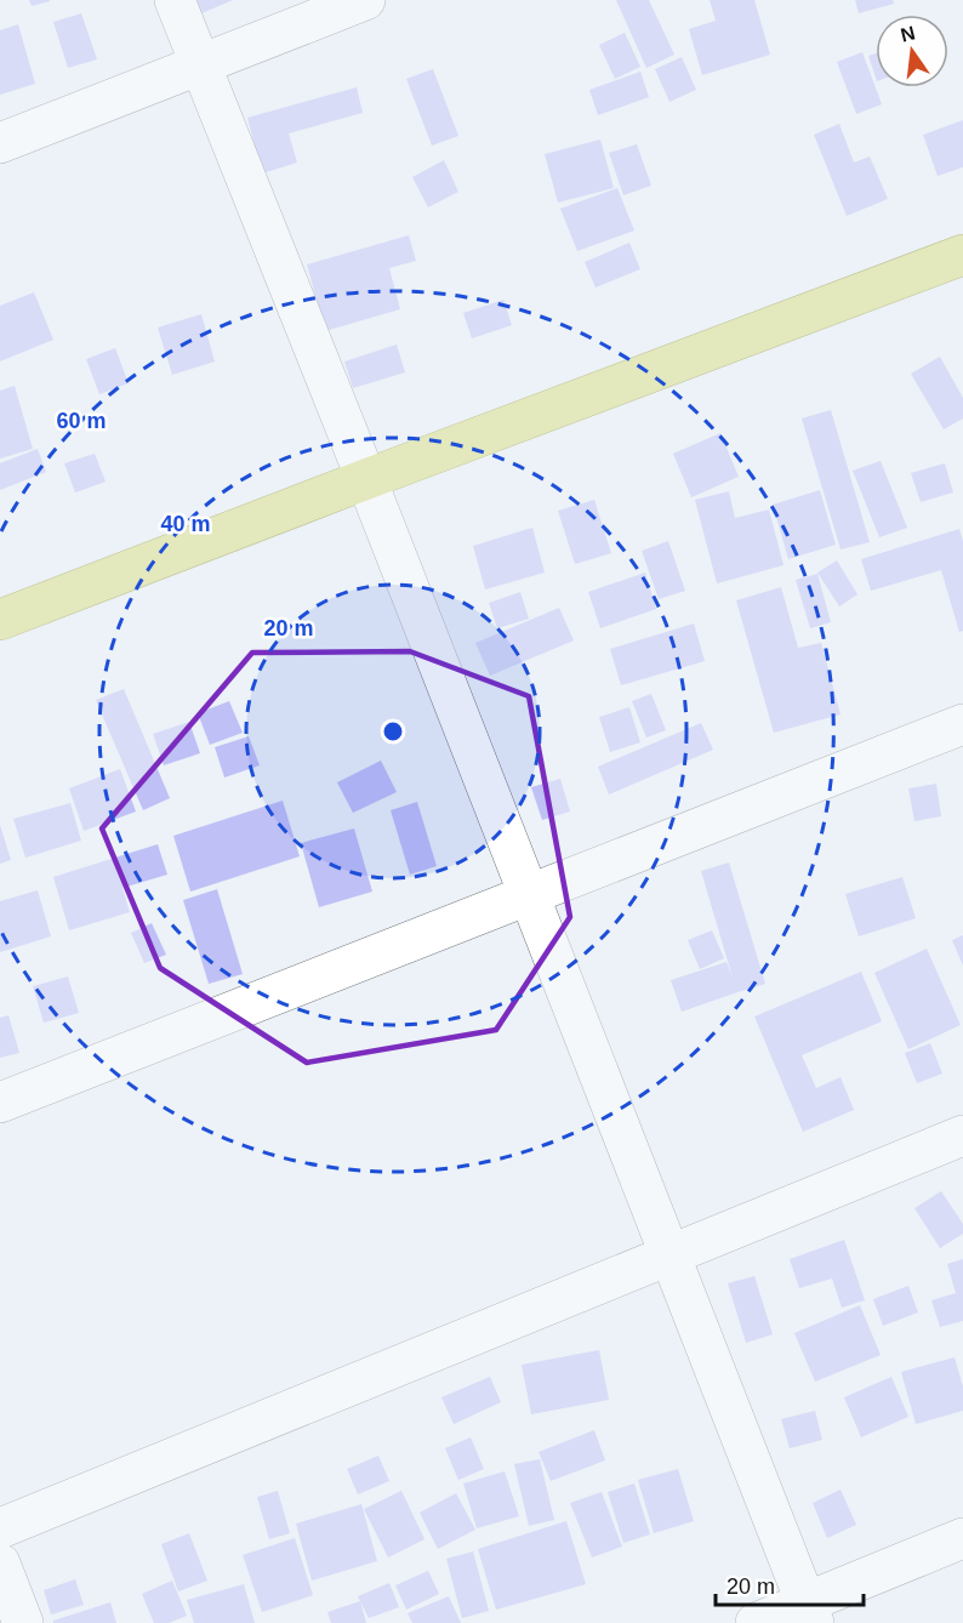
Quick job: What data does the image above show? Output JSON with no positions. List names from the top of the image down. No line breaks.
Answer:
{"scale_bar":"20 m","north":"top","rings":["60 m","40 m","20 m"]}
